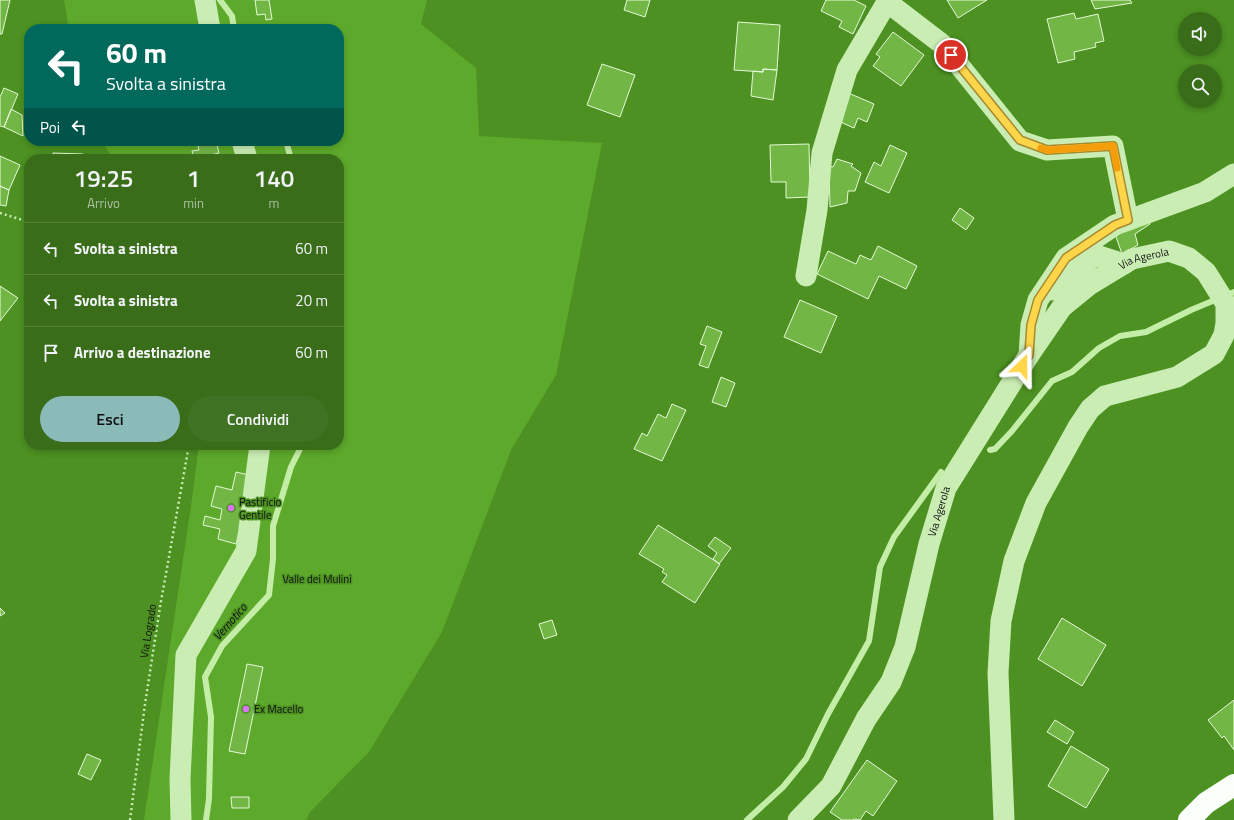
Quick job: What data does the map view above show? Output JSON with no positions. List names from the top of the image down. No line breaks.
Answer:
{"streets":{"street":["Via Agerola"],"path":["Via Logrado"]},"water":["Vernotico"],"parks":["Valle dei Mulini"],"places":["Pastificio Gentile","Ex Macello"],"page":{"turn":["60 m","Svolta a sinistra"],"then":"Poi","eta":["19:25","Arrivo","1","min","140","m"],"list":[{"name":"Svolta a sinistra","value":"60 m"},{"name":"Svolta a sinistra","value":"20 m"},{"name":"Arrivo a destinazione","value":"60 m"}],"buttons":["Esci","Condividi"]}}
